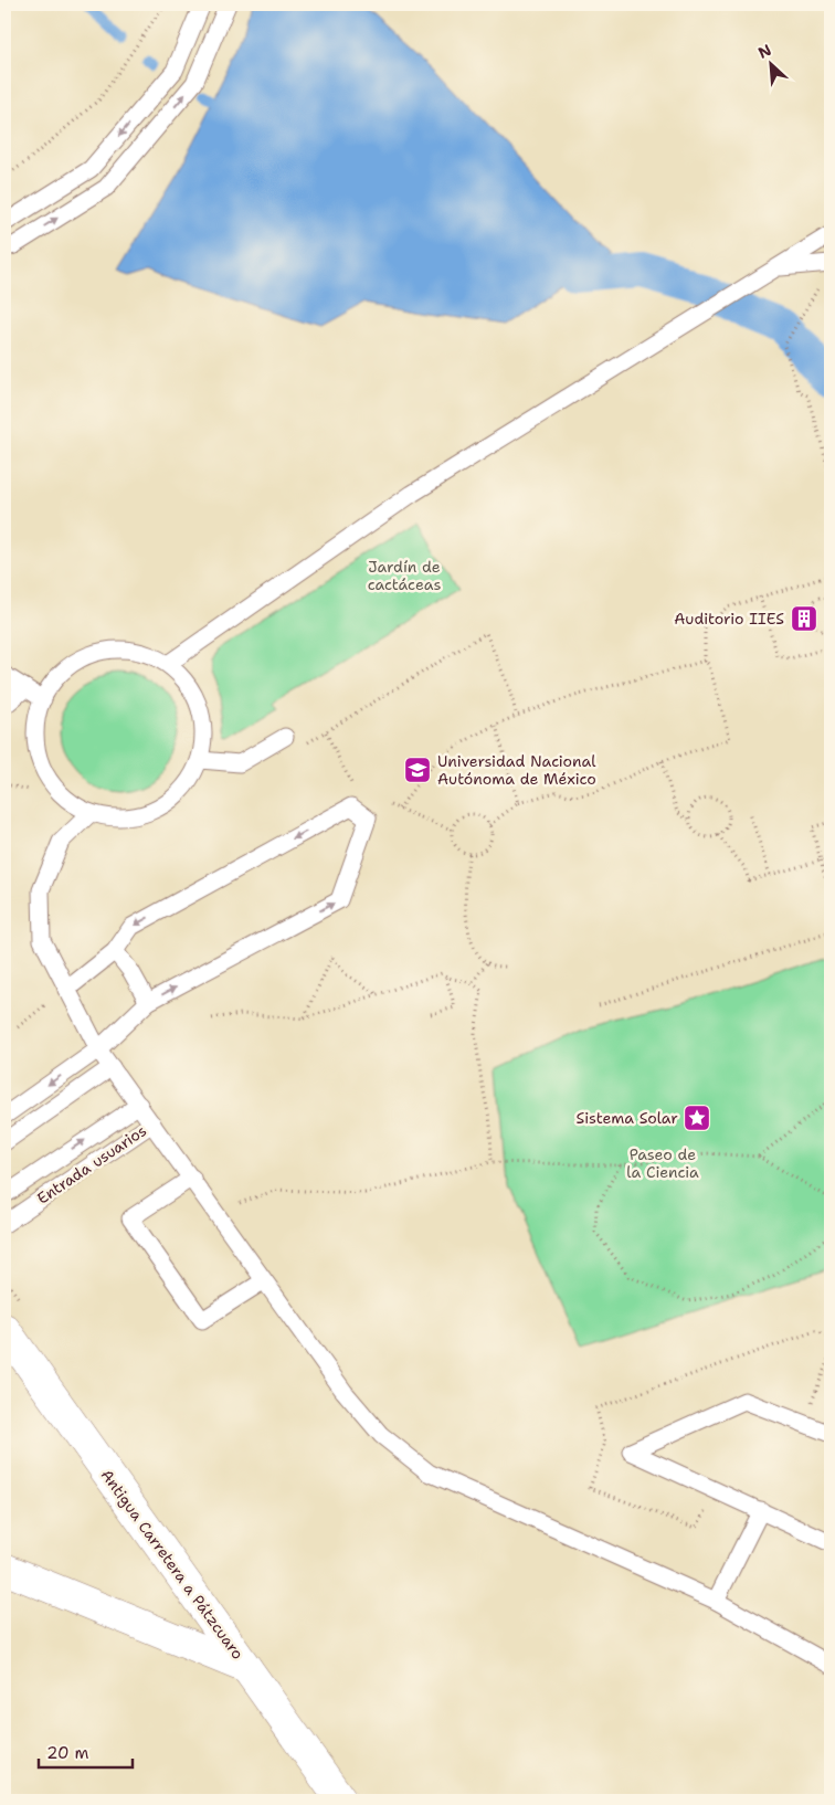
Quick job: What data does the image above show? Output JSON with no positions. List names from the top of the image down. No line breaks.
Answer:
{"streets":{"main road":["Antigua Carretera a Pátzcuaro"],"lane":["Entrada usuarios"]},"parks":["Jardín de cactáceas","Paseo de la Ciencia"],"places":{"building":["Auditorio IIES"],"school or university":["Universidad Nacional Autónoma de México"],"place":["Sistema Solar"]},"scale_bar":"20 m","north":"top left"}
